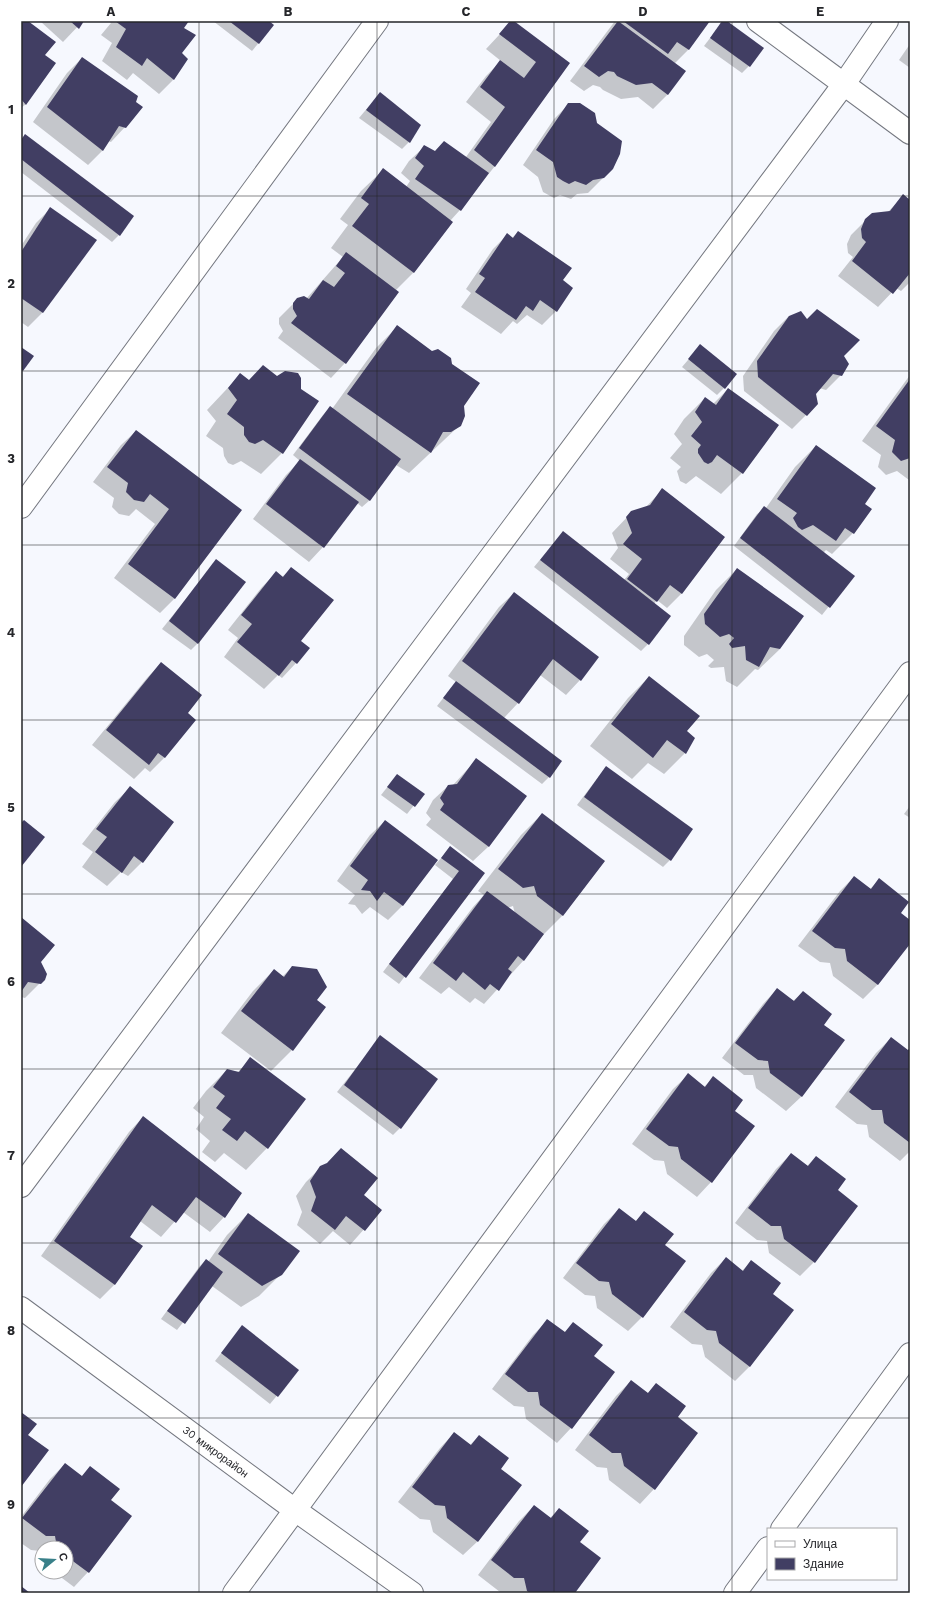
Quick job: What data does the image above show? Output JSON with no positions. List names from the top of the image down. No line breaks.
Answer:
{"streets":{"street":["30 микрорайон"]},"legend":["Улица","Здание"],"north":"right","grid":{"columns":["A","B","C","D","E"],"rows":["1","2","3","4","5","6","7","8","9"]}}
